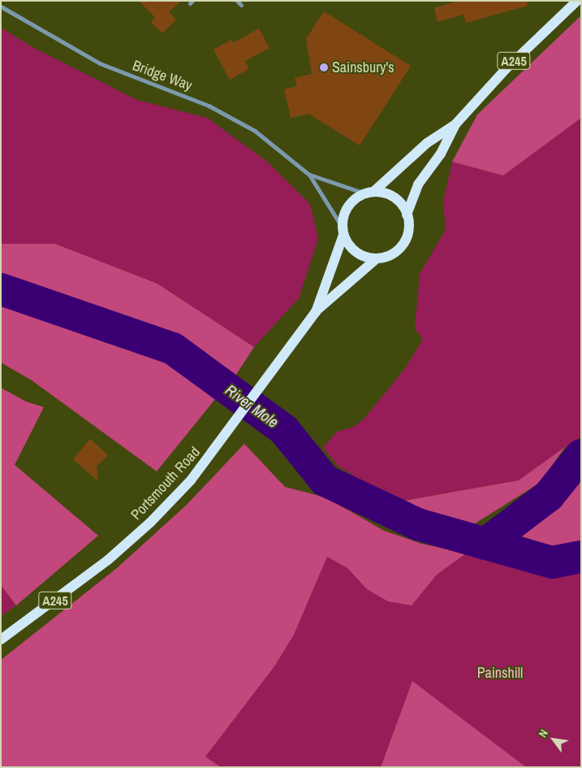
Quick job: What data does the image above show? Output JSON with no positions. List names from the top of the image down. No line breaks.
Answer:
{"streets":{"main road":["A245","Portsmouth Road"],"street":["Bridge Way"]},"crossings":[["Bridge Way","Portsmouth Road"]],"water":["River Mole"],"parks":["Painshill"],"places":["Sainsbury's"],"north":"top left"}
